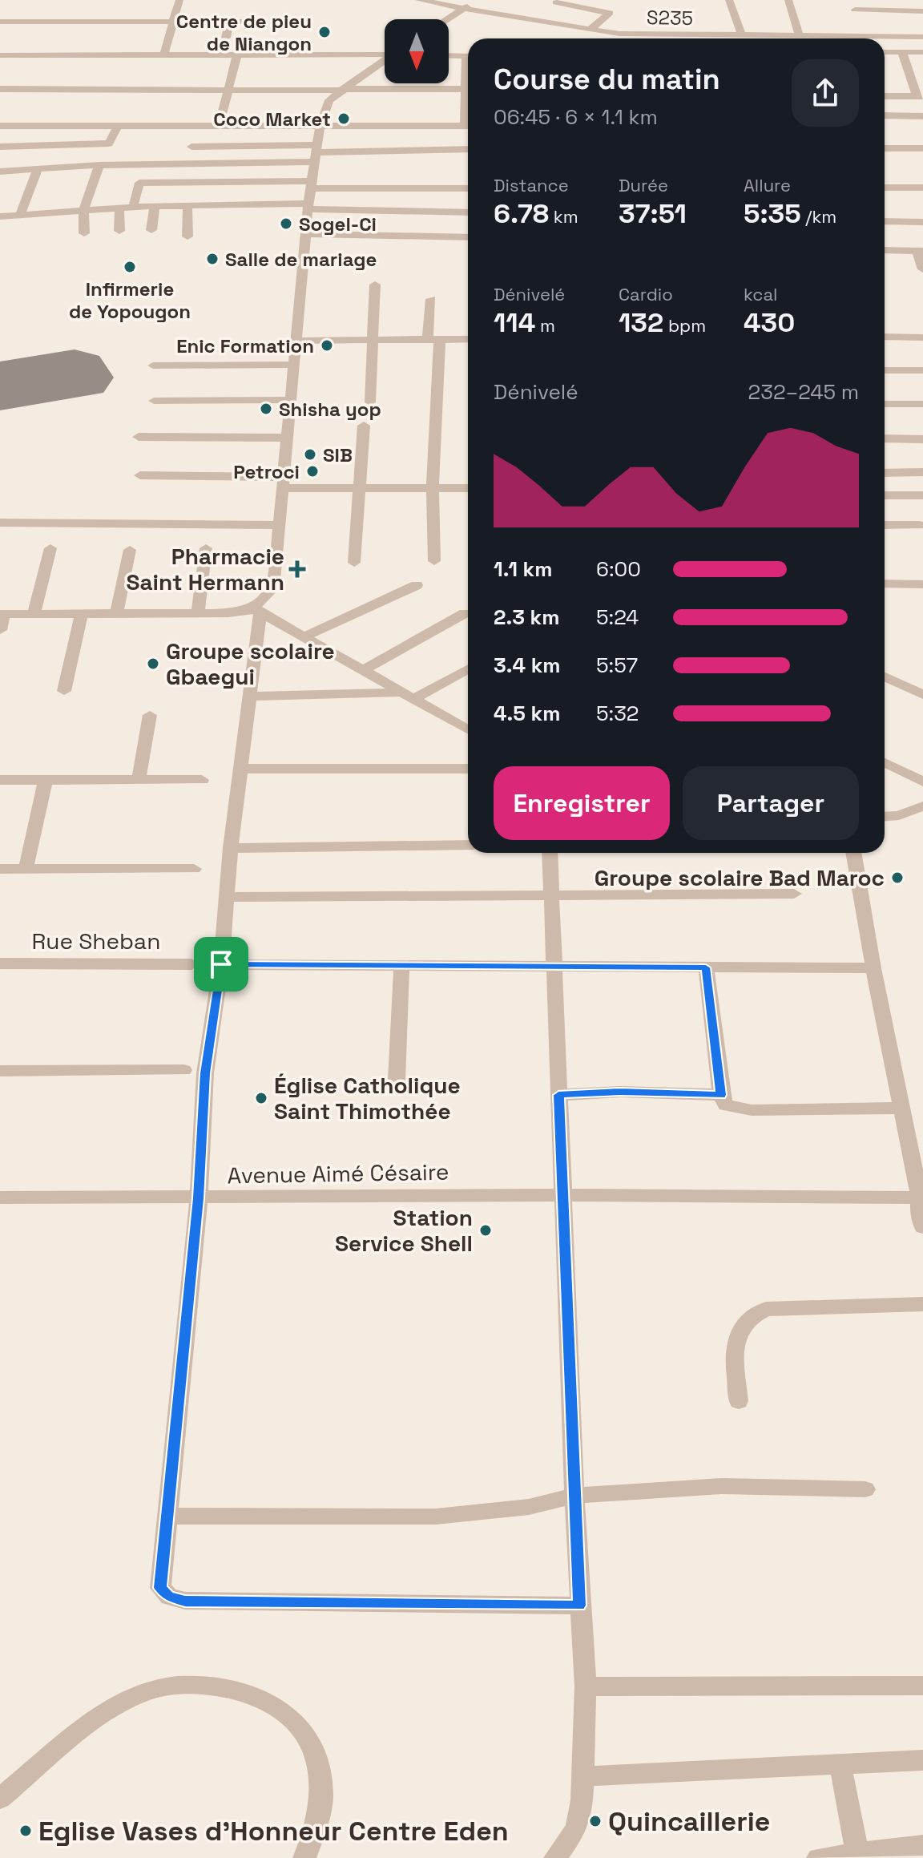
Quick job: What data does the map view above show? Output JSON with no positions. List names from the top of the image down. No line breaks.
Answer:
{"streets":{"street":["S235","Rue Sheban","Avenue Aimé Césaire"]},"places":{"other":["Centre de pieu de Niangon","Coco Market","Sogel-Ci","Salle de mariage","Infirmerie de Yopougon","Enic Formation","Shisha yop","SIB","Petroci","Groupe scolaire Gbaegui","Groupe scolaire Bad Maroc","Église Catholique Saint Thimothée","Station Service Shell","Quincaillerie","Eglise Vases d'Honneur Centre Eden"],"health":["Pharmacie Saint Hermann"]},"north":"bottom","page":{"heading":["Course du matin","06:45 · 6 × 1.1 km"],"stats":[["Distance","6.78 km"],["Durée","37:51"],["Allure","5:35 /km"],["Dénivelé","114 m"],["Cardio","132 bpm"],["kcal","430"]],"chart":["Dénivelé","232–245 m"],"list":[{"name":"1.1 km","note":"6:00"},{"name":"2.3 km","note":"5:24"},{"name":"3.4 km","note":"5:57"},{"name":"4.5 km","note":"5:32"}],"buttons":["Enregistrer","Partager"]}}
